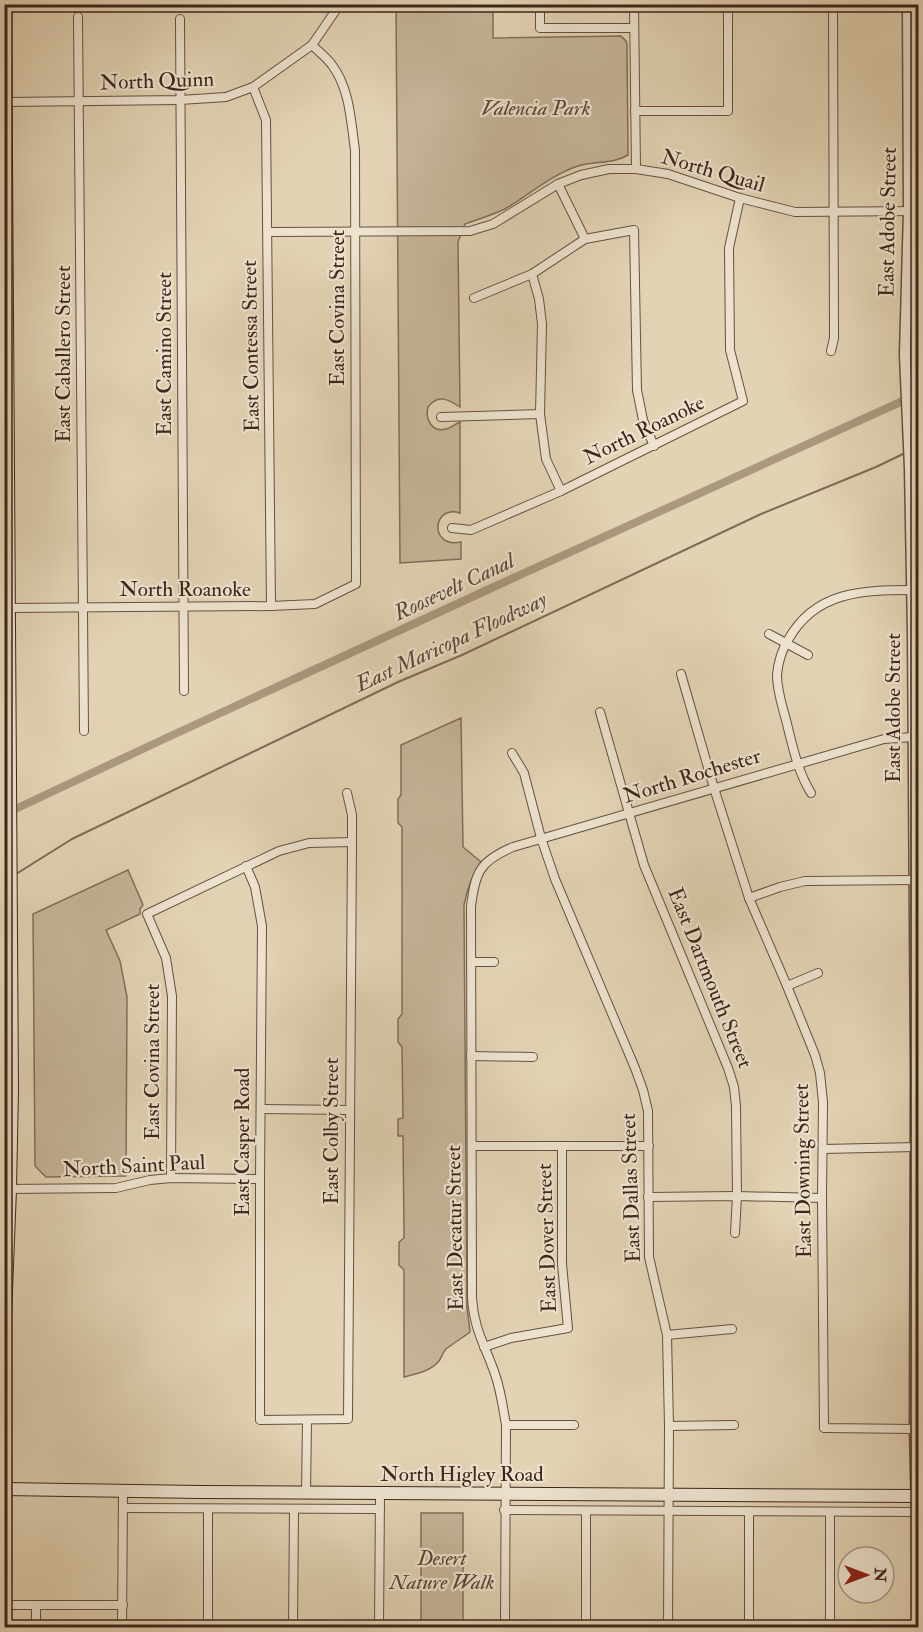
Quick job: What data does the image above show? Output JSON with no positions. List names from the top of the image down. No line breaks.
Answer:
{"streets":{"main road":["North Higley Road"],"street":["North Quinn","North Quail","East Adobe Street","East Covina Street","East Contessa Street","East Caballero Street","East Camino Street","North Roanoke","North Rochester","East Dartmouth Street","East Colby Street","East Casper Road","North Saint Paul","East Downing Street","East Dallas Street","East Decatur Street","East Dover Street"]},"crossings":[["North Quinn","East Covina Street"],["North Quinn","East Contessa Street"],["North Quinn","East Caballero Street"],["North Quinn","East Camino Street"],["North Quail","East Adobe Street"],["North Quail","East Covina Street"],["North Quail","East Contessa Street"],["North Quail","North Roanoke"],["East Adobe Street","North Rochester"],["East Adobe Street","East Downing Street"],["East Adobe Street","North Higley Road"],["East Covina Street","North Roanoke"],["East Covina Street","East Casper Road"],["East Covina Street","North Saint Paul"],["East Contessa Street","North Roanoke"],["East Caballero Street","North Roanoke"],["East Camino Street","North Roanoke"],["North Rochester","East Dartmouth Street"],["North Rochester","East Downing Street"],["North Rochester","East Dallas Street"],["North Rochester","East Decatur Street"],["East Colby Street","East Casper Road"],["East Casper Road","North Saint Paul"],["East Dallas Street","North Higley Road"],["East Decatur Street","East Dover Street"],["East Decatur Street","North Higley Road"]],"water":["Roosevelt Canal","East Maricopa Floodway"],"parks":["Valencia Park","Desert Nature Walk"],"north":"right"}
